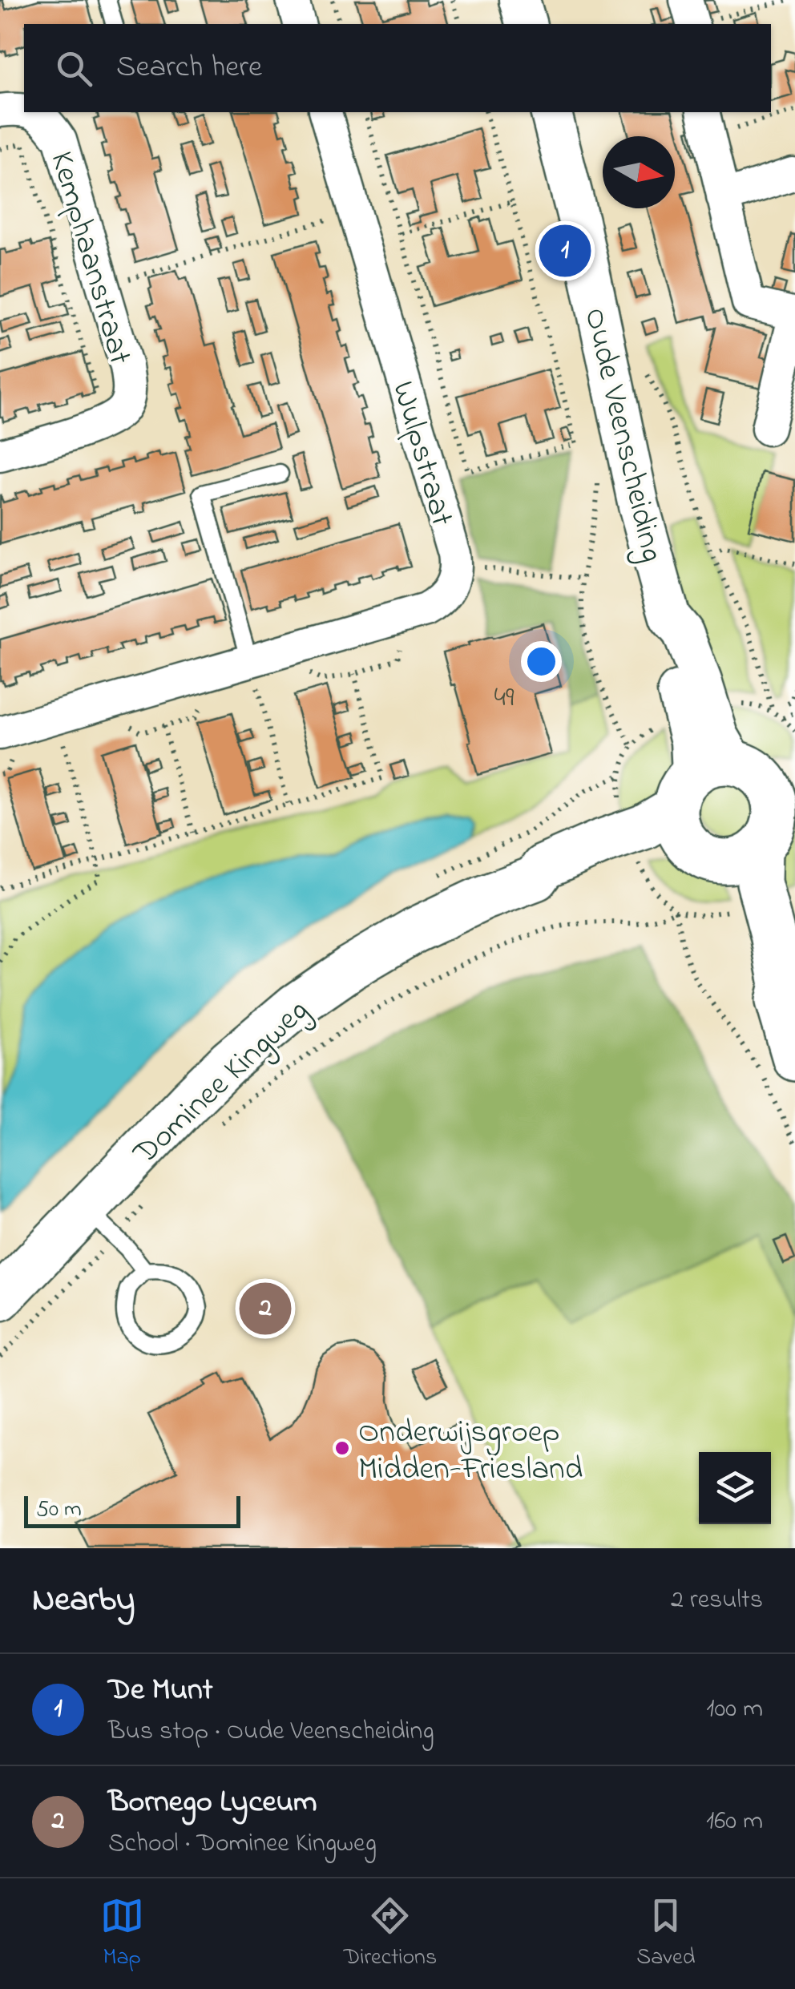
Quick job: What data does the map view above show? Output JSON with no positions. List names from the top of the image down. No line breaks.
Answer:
{"streets":{"main road":["Oude Veenscheiding","Dominee Kingweg"],"street":["Kemphaanstraat","Wulpstraat"]},"crossings":[["Oude Veenscheiding","Dominee Kingweg"]],"places":["Onderwijsgroep Midden-Friesland"],"house_numbers":["49"],"scale_bar":"50 m","north":"right","page":{"search":"Search here","pins":["1","2"],"scale":"50 m","heading":["Nearby","2 results"],"list":[{"mark":"1","name":"De Munt","note":"Bus stop · Oude Veenscheiding","value":"100 m"},{"mark":"2","name":"Bornego Lyceum","note":"School · Dominee Kingweg","value":"160 m"}],"nav":["Map","Directions","Saved"]}}
